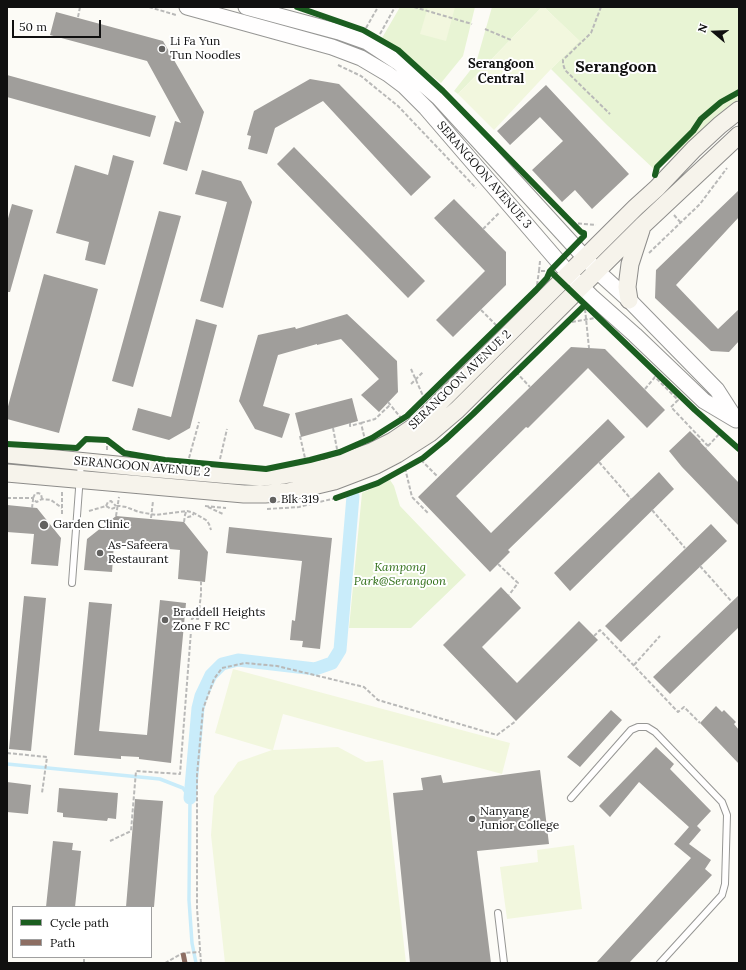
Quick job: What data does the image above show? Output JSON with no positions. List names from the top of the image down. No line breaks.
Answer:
{"streets":{"main road":["SERANGOON AVENUE 2"],"street":["SERANGOON AVENUE 3"]},"crossings":[["SERANGOON AVENUE 3","SERANGOON AVENUE 2"]],"districts":["Serangoon Central","Serangoon"],"parks":["Kampong Park@Serangoon"],"places":["Li Fa Yun Tun Noodles","Blk 319","Garden Clinic","As-Safeera Restaurant","Braddell Heights Zone F RC","Nanyang Junior College"],"legend":["Cycle path","Path"],"scale_bar":"50 m","north":"left"}
